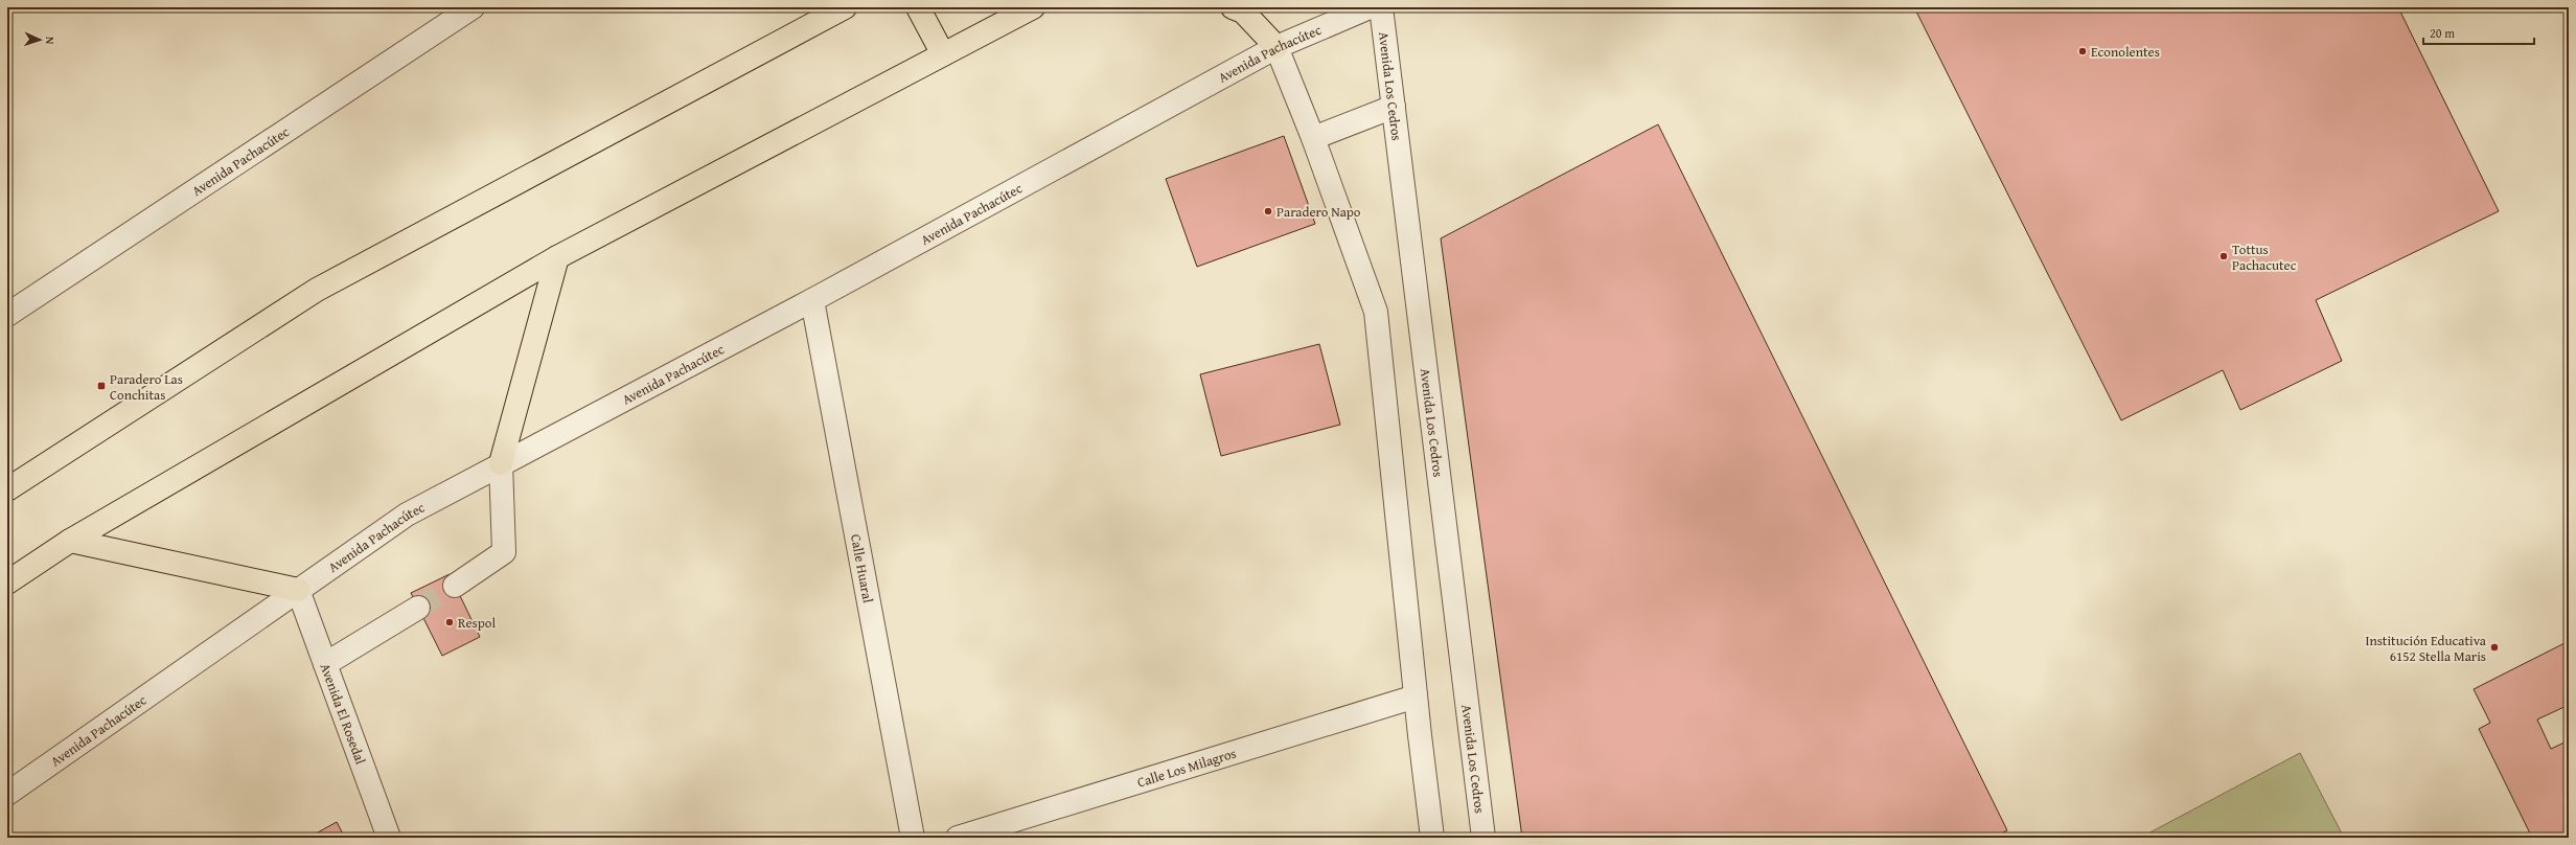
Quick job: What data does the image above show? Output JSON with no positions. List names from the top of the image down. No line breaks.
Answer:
{"streets":{"street":["Avenida Pachacútec","Avenida Los Cedros","Calle Huaral","Avenida El Rosedal","Calle Los Milagros"]},"crossings":[["Avenida Pachacútec","Calle Huaral"],["Avenida Pachacútec","Avenida El Rosedal"]],"places":{"other":["Econolentes","Paradero Napo","Tottus Pachacutec","Respol","Institución Educativa 6152 Stella Maris"],"transit":["Paradero Las Conchitas"]},"scale_bar":"20 m","north":"right"}
